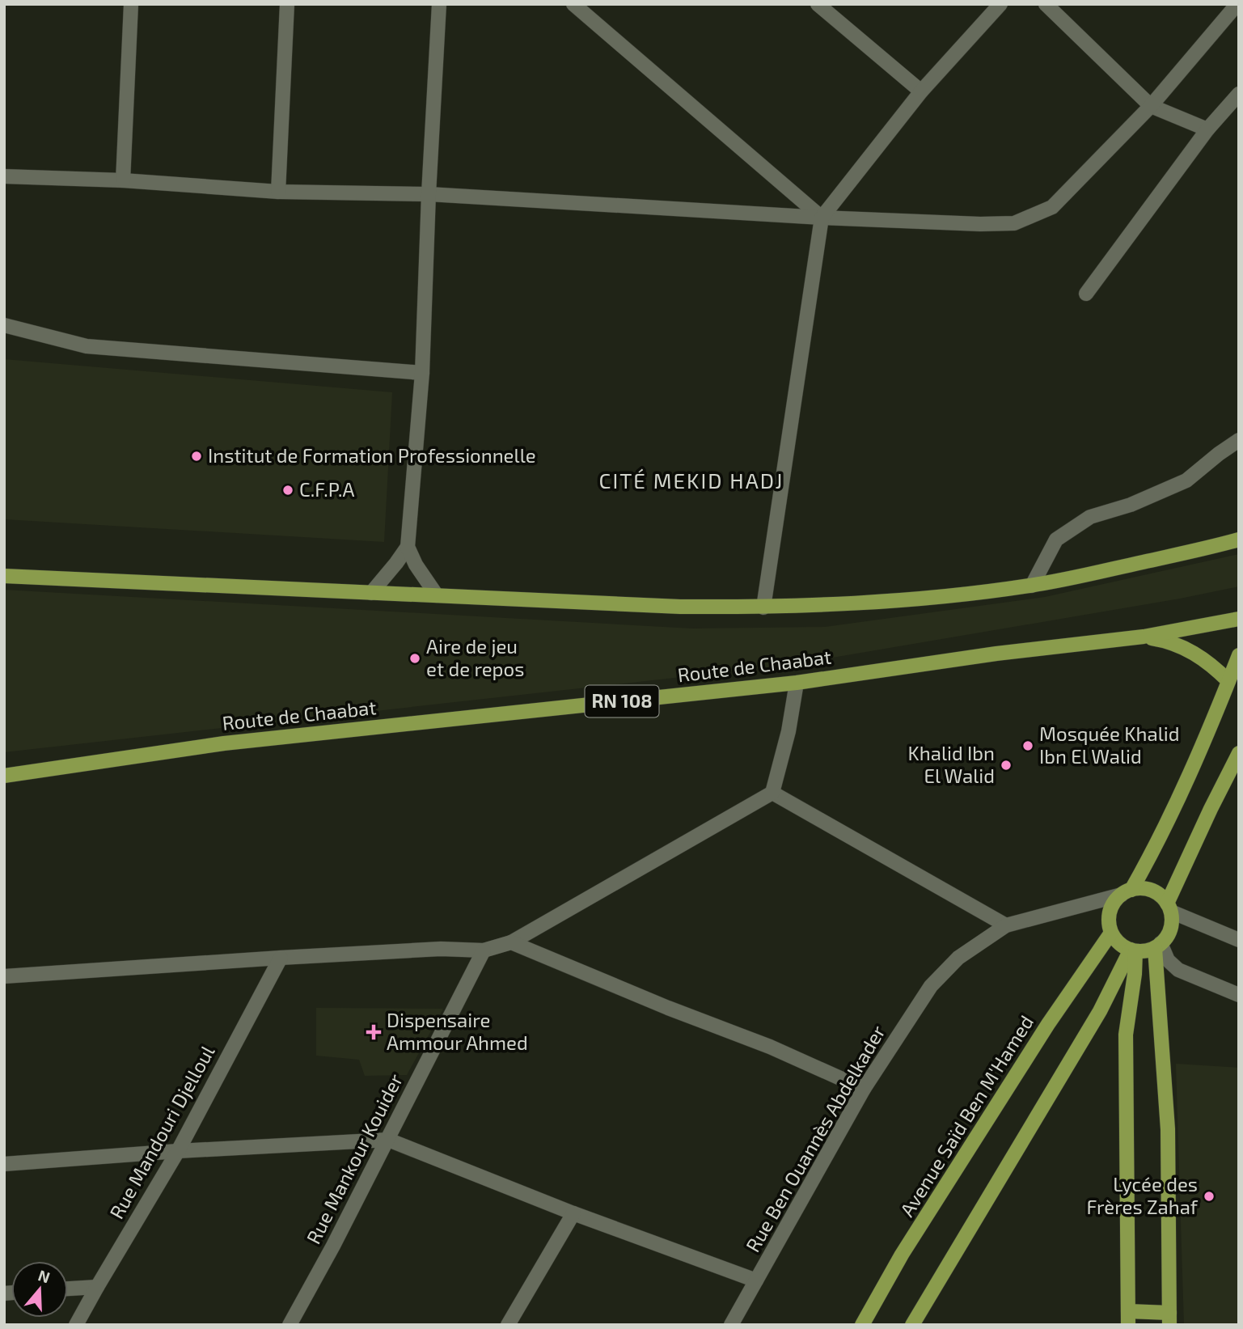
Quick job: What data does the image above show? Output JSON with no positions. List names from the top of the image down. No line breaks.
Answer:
{"streets":{"main road":["Route de Chaabat","RN 108","Avenue Saïd Ben M'Hamed"],"street":["Rue Mandouri Djelloul","Rue Ben Ouannès Abdelkader","Rue Mankour Kouider"]},"crossings":[["Avenue Saïd Ben M'Hamed","Rue Ben Ouannès Abdelkader"]],"districts":["CITÉ MEKID HADJ"],"places":{"other":["Institut de Formation Professionnelle","C.F.P.A","Aire de jeu et de repos","Mosquée Khalid Ibn El Walid","Khalid Ibn El Walid","Lycée des Frères Zahaf"],"health":["Dispensaire Ammour Ahmed"]},"north":"top"}
